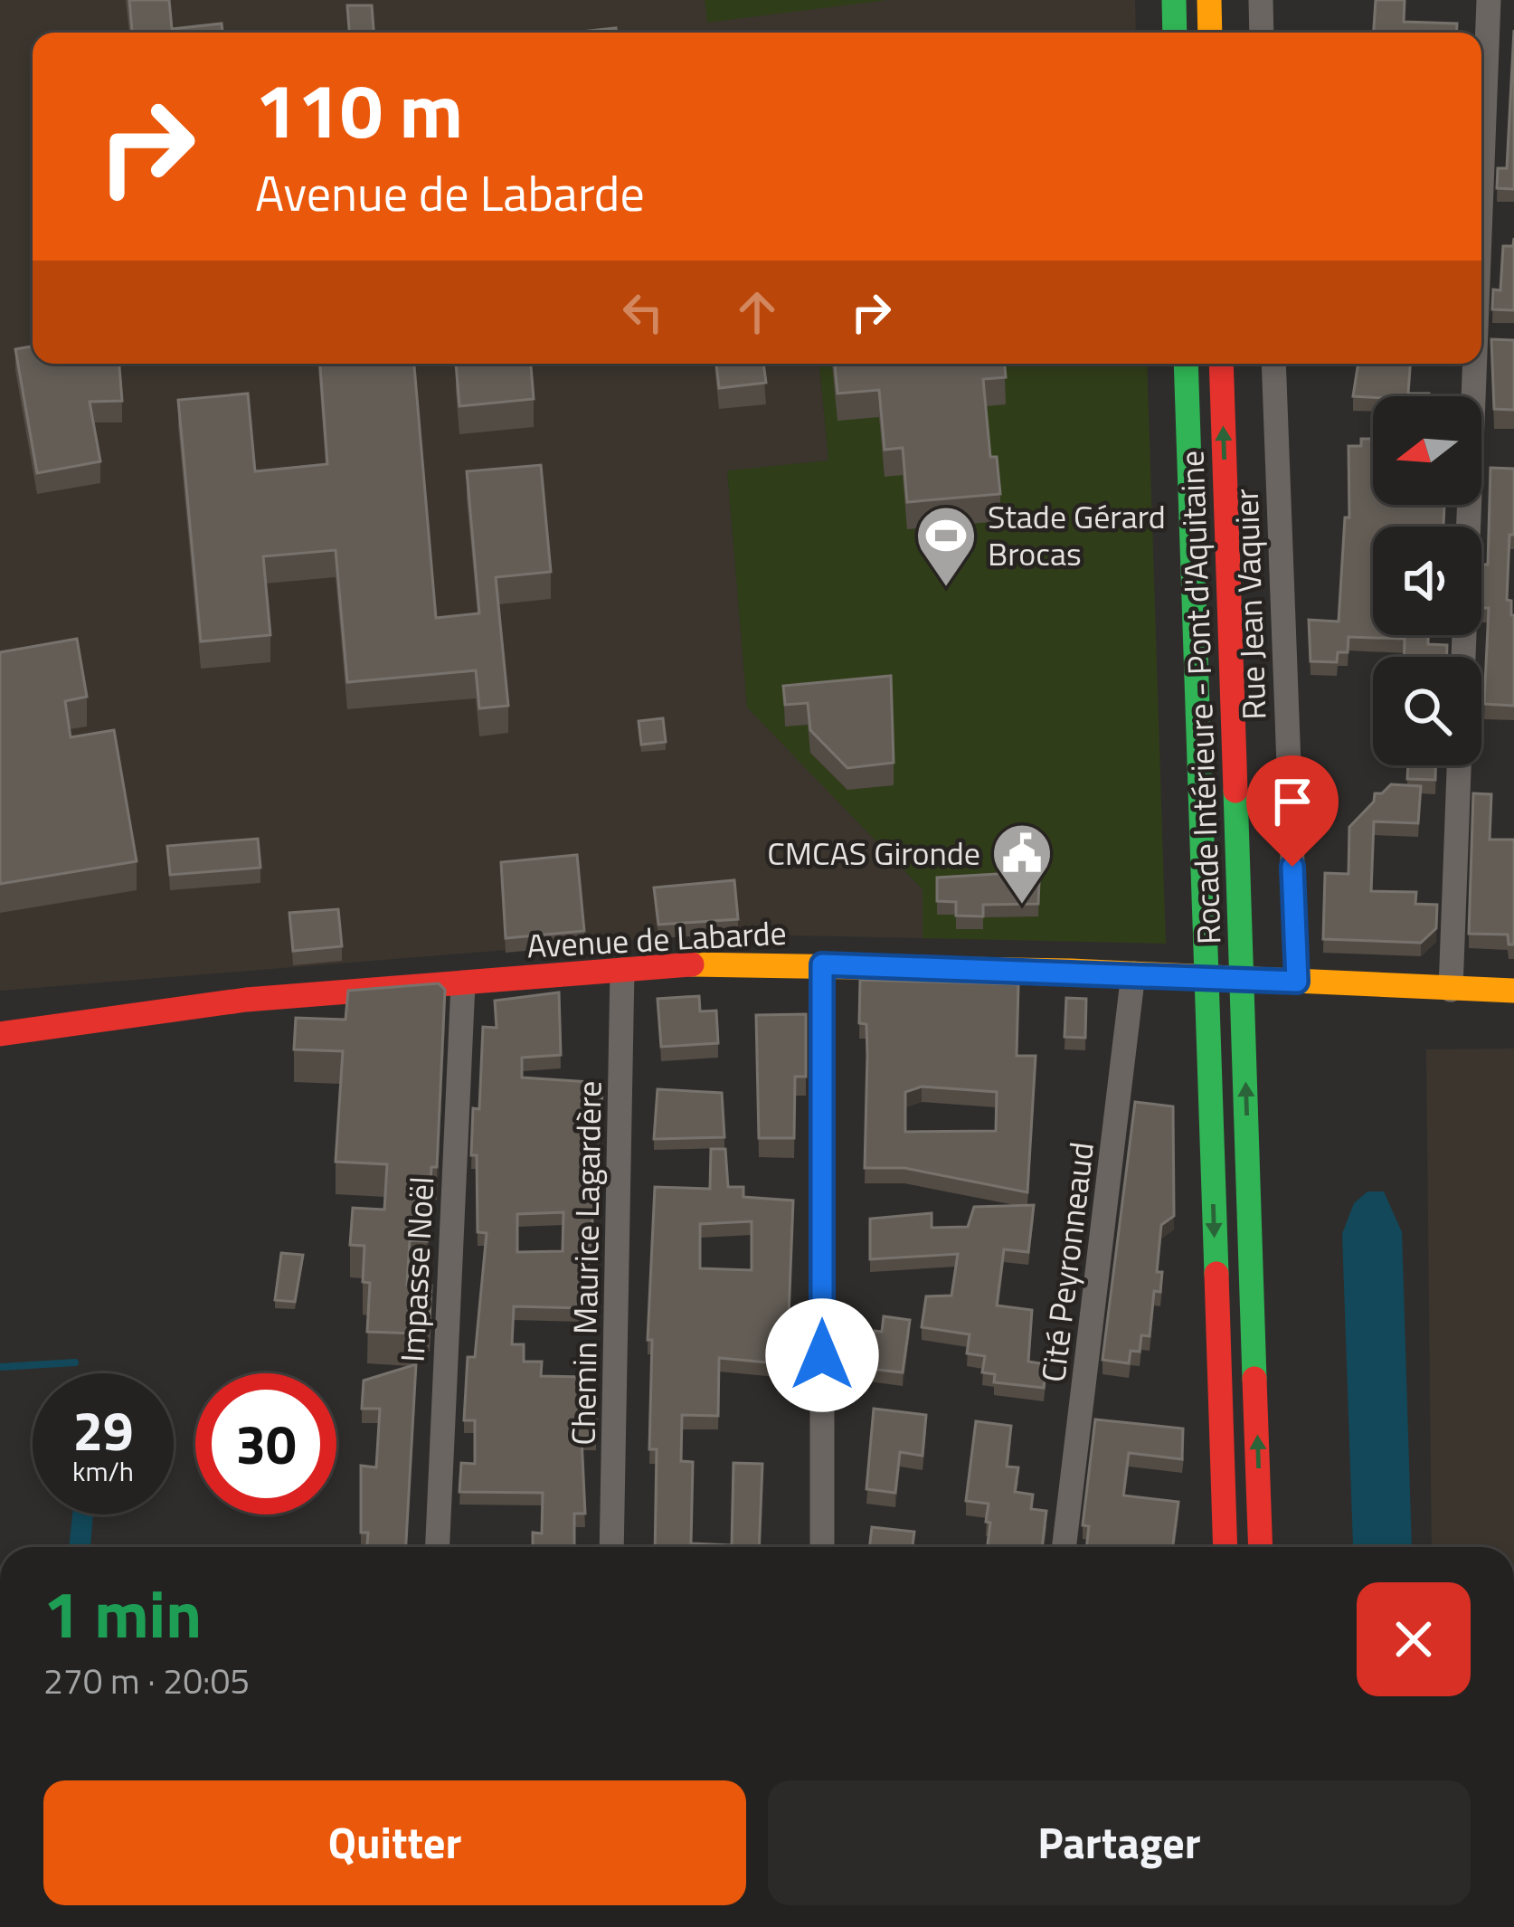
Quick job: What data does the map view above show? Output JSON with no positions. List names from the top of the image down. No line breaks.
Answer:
{"streets":{"main road":["Rocade Intérieure - Pont d'Aquitaine","Avenue de Labarde"],"street":["Rue Jean Vaquier","Cité Peyronneaud","Chemin Maurice Lagardère","Impasse Noël"]},"crossings":[["Rue Jean Vaquier","Avenue de Labarde"],["Avenue de Labarde","Cité Peyronneaud"],["Avenue de Labarde","Chemin Maurice Lagardère"],["Avenue de Labarde","Impasse Noël"]],"places":{"sports":["Stade Gérard Brocas"],"public building":["CMCAS Gironde"]},"north":"left","page":{"turn":["110 m","Avenue de Labarde"],"speed":"29 km/h","limit":"30","heading":["1 min","270 m · 20:05"],"buttons":["Quitter","Partager"]}}
